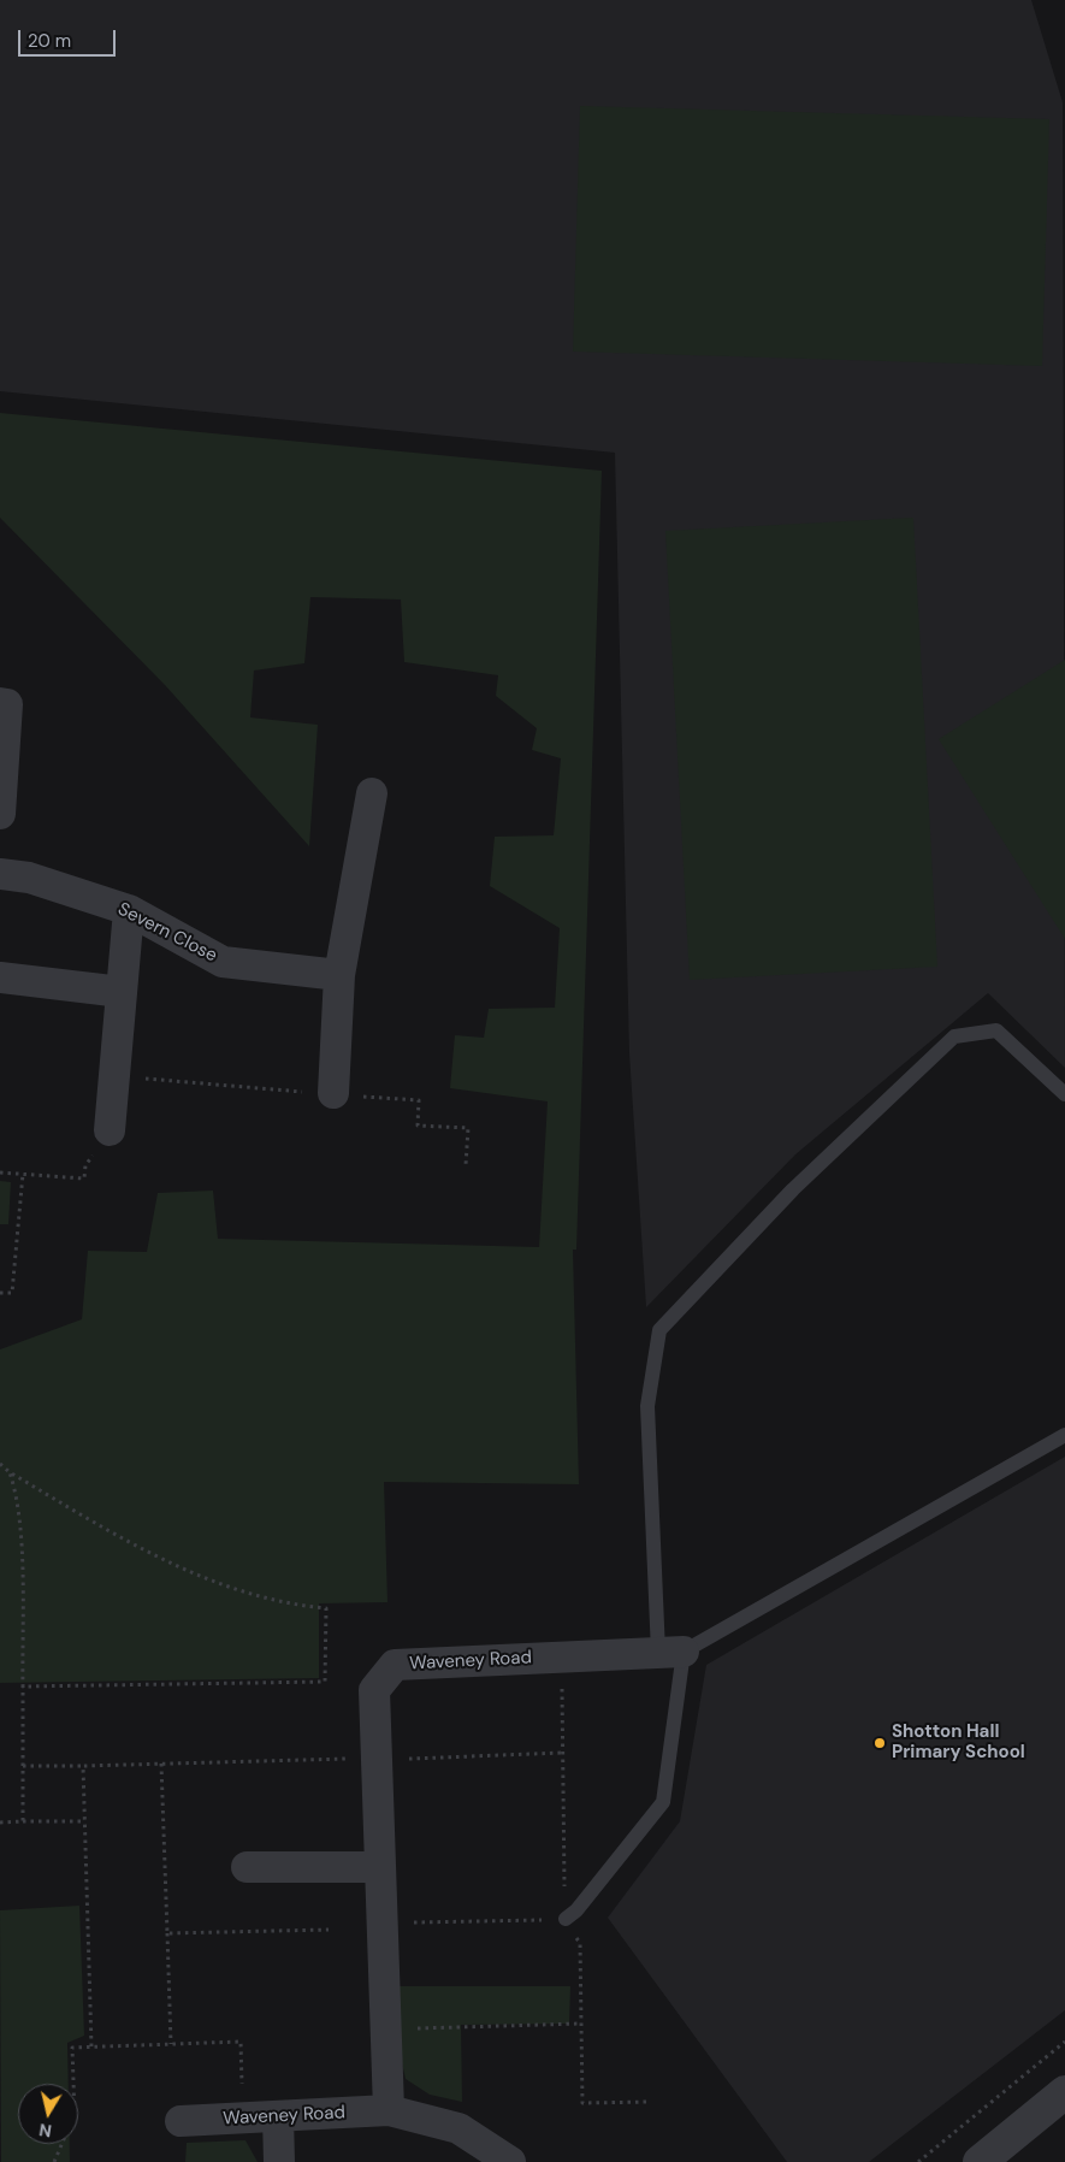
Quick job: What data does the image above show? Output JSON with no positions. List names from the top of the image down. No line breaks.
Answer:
{"streets":{"street":["Severn Close","Waveney Road"]},"places":["Shotton Hall Primary School"],"scale_bar":"20 m","north":"bottom"}
